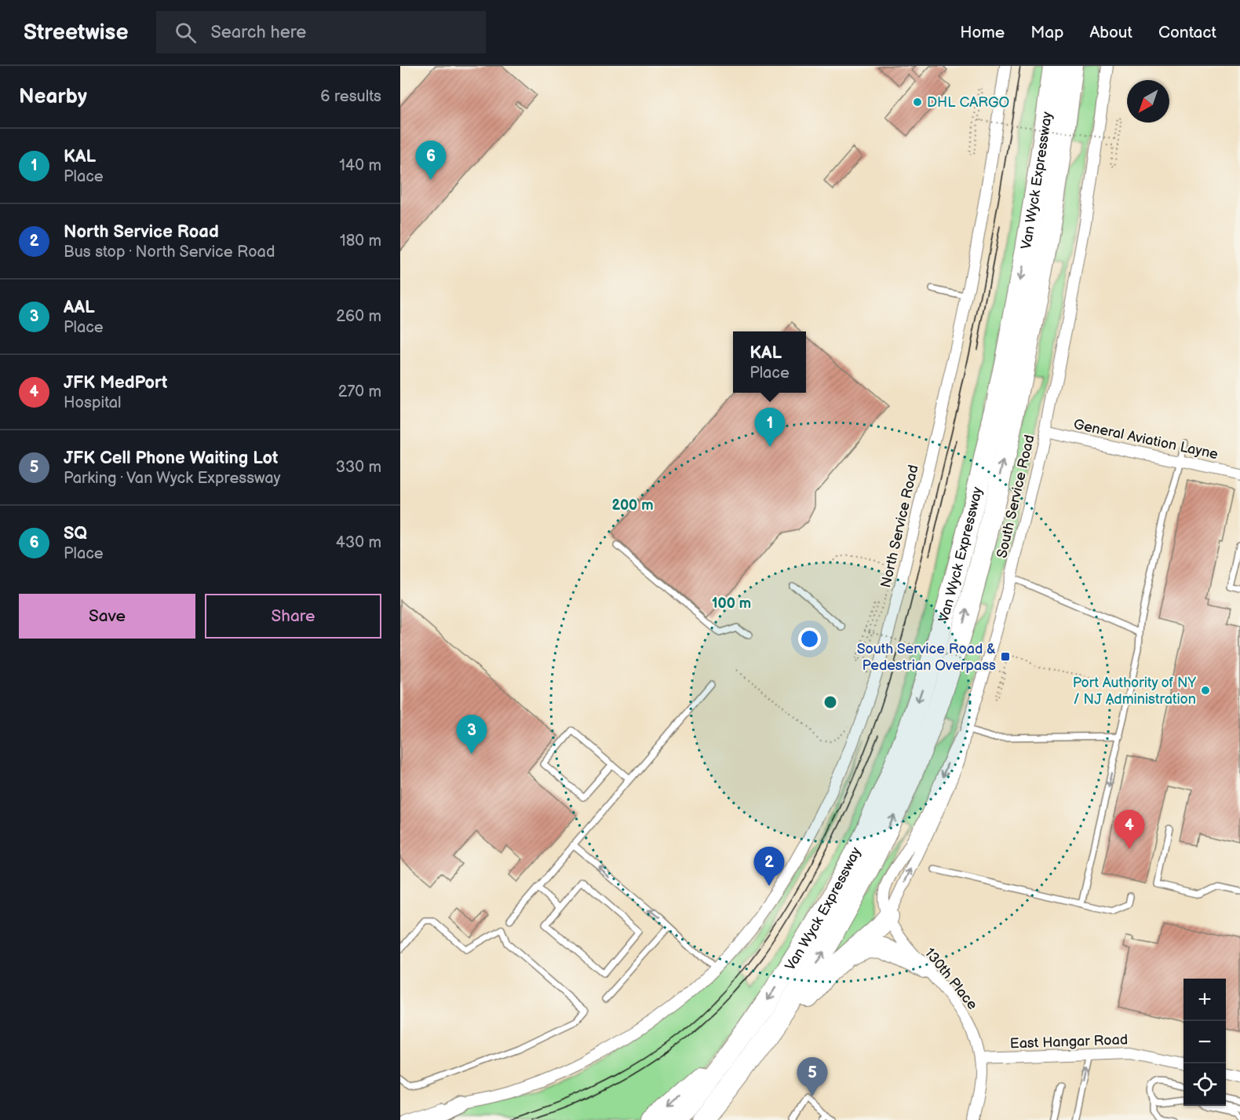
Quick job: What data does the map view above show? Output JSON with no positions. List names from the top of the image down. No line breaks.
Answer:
{"streets":{"highway":["Van Wyck Expressway"],"street":["General Aviation Layne","South Service Road","North Service Road","130th Place","East Hangar Road"]},"crossings":[["General Aviation Layne","South Service Road"],["South Service Road","130th Place"],["130th Place","East Hangar Road"]],"places":{"other":["DHL CARGO","Port Authority of NY / NJ Administration"],"transit":["South Service Road & Pedestrian Overpass"]},"north":"bottom left","page":{"header":"Streetwise","search":"Search here","nav":["Home","Map","About","Contact"],"heading":["Nearby","6 results"],"list":[{"mark":"1","name":"KAL","note":"Place","value":"140 m"},{"mark":"2","name":"North Service Road","note":"Bus stop · North Service Road","value":"180 m"},{"mark":"3","name":"AAL","note":"Place","value":"260 m"},{"mark":"4","name":"JFK MedPort","note":"Hospital","value":"270 m"},{"mark":"5","name":"JFK Cell Phone Waiting Lot","note":"Parking · Van Wyck Expressway","value":"330 m"},{"mark":"6","name":"SQ","note":"Place","value":"430 m"}],"pins":["6","1","3","4","2","5"],"popup":["KAL","Place"],"buttons":["Save","Share"],"map_buttons":["+","−"]},"rings":["200 m","100 m"]}
